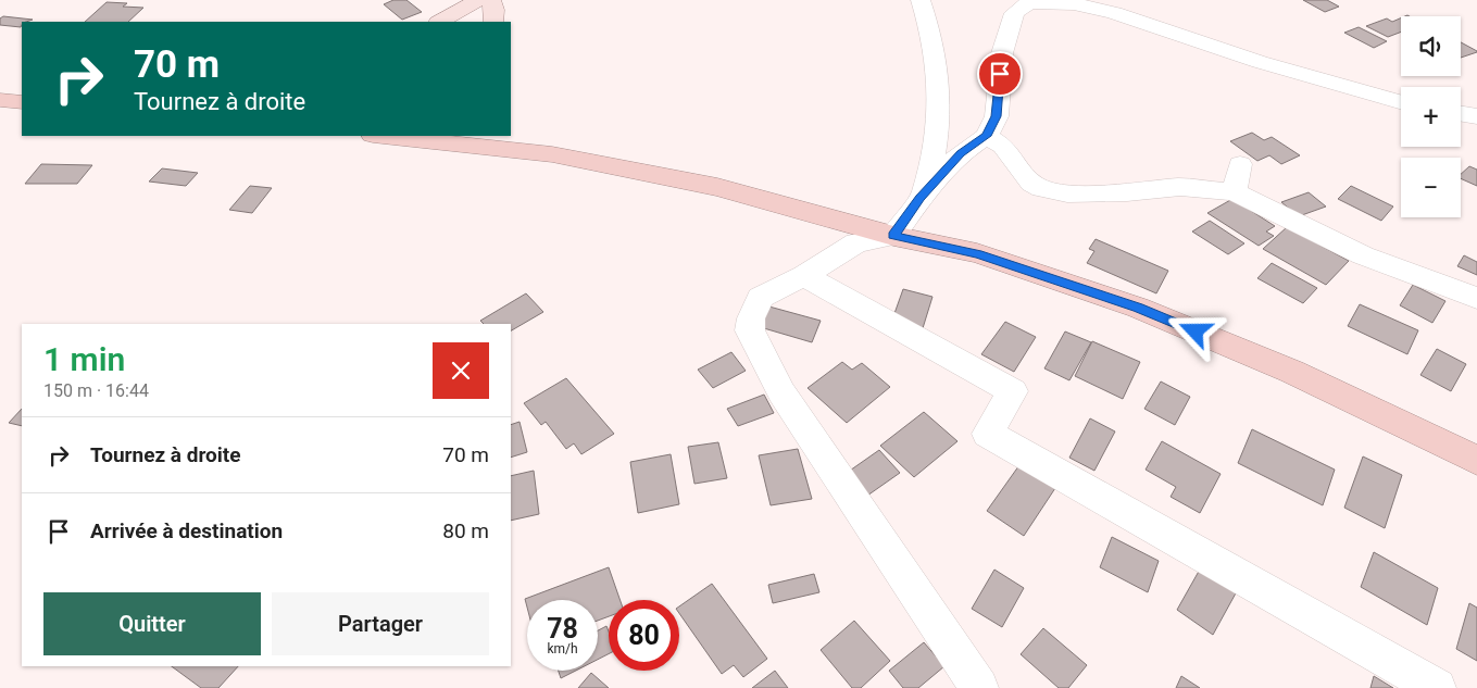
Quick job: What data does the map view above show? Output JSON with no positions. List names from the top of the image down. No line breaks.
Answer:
{"page":{"map_buttons":["+","−"],"turn":["70 m","Tournez à droite"],"heading":["1 min","150 m · 16:44"],"list":[{"name":"Tournez à droite","value":"70 m"},{"name":"Arrivée à destination","value":"80 m"}],"buttons":["Quitter","Partager"],"speed":"78 km/h","limit":"80"}}
